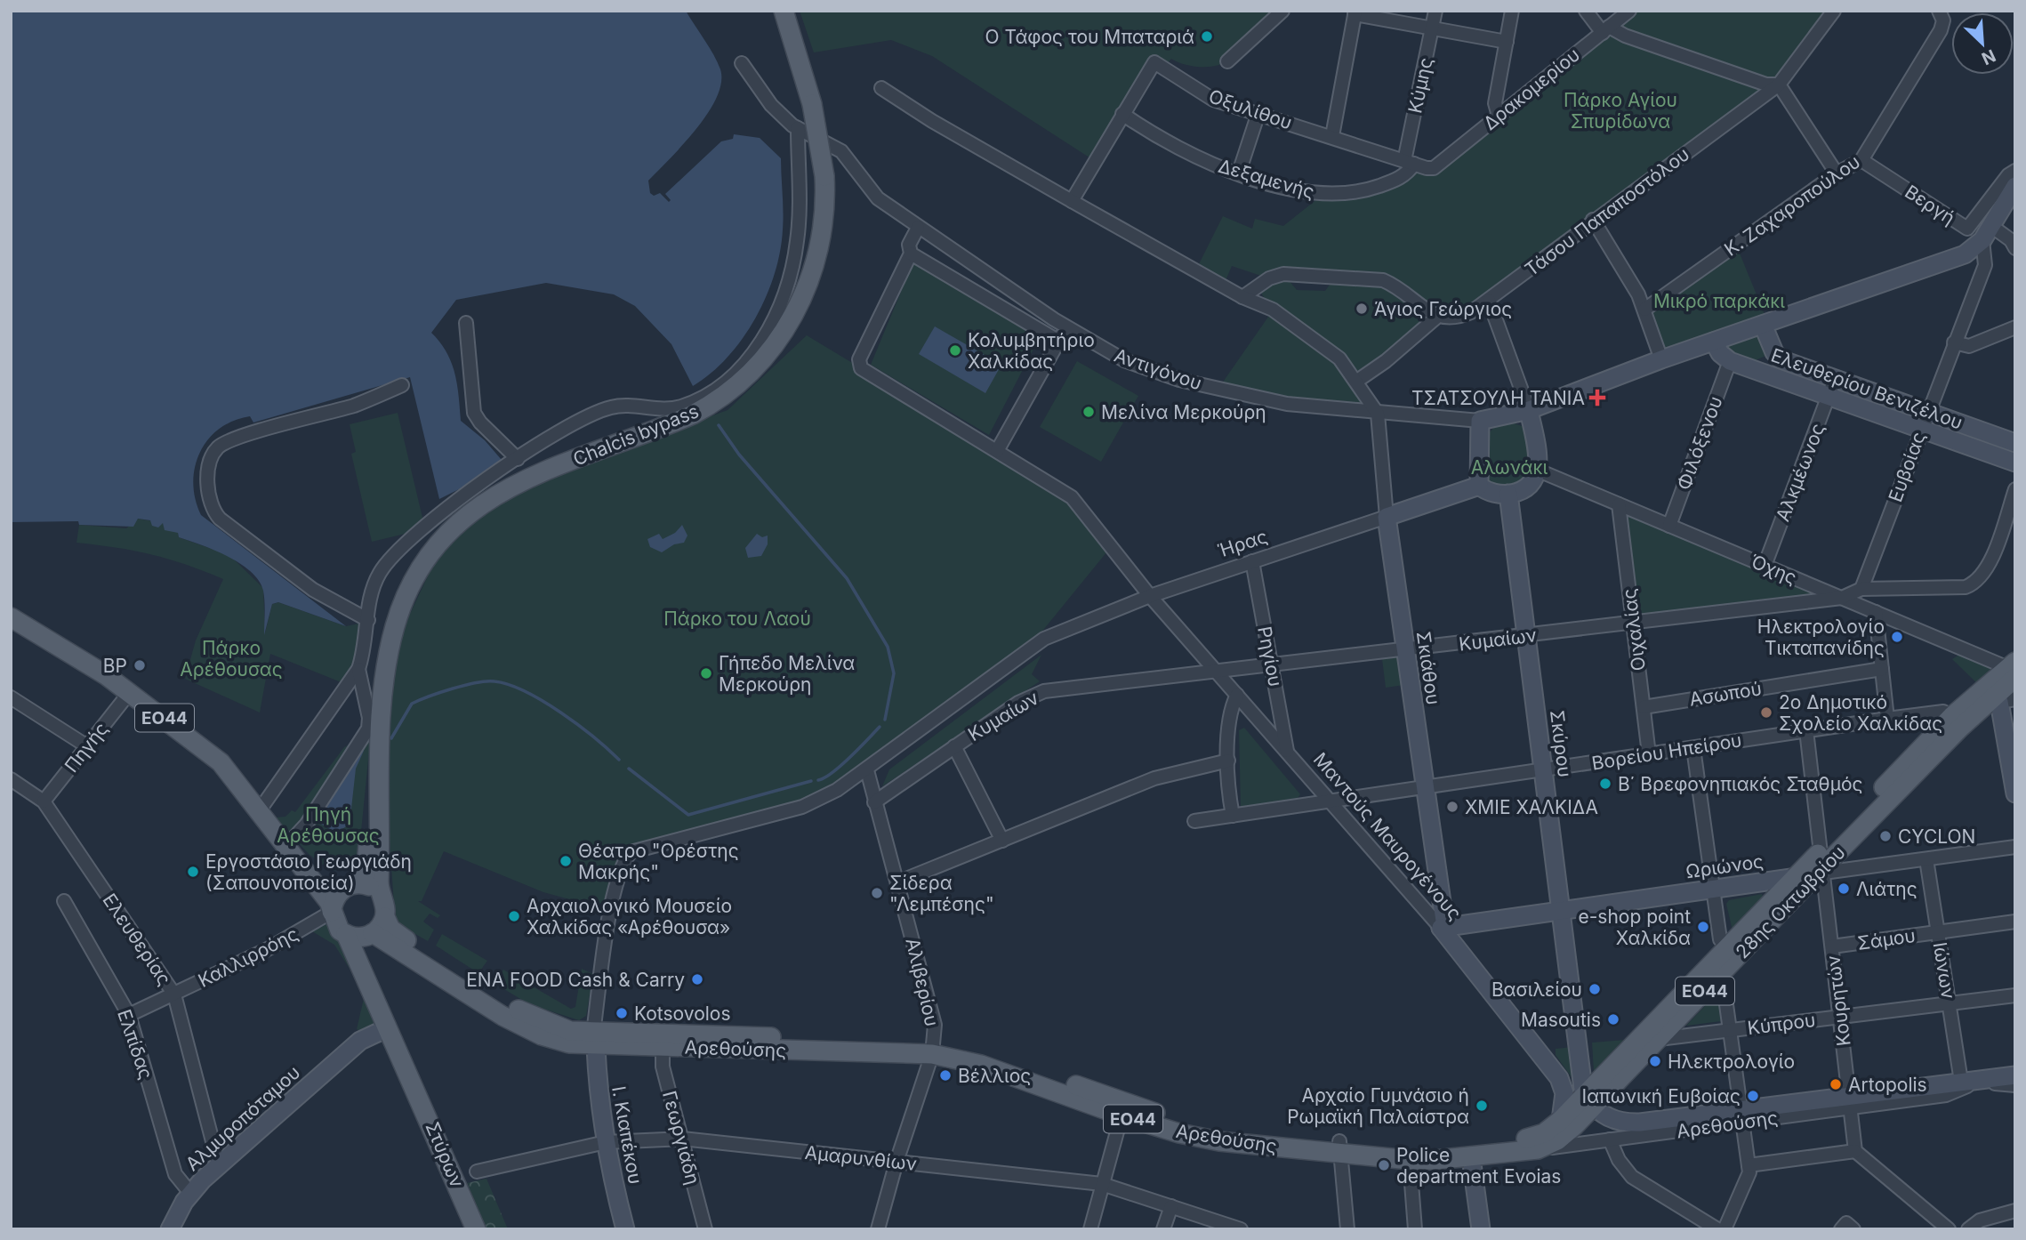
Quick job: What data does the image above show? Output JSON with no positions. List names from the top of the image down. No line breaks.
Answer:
{"streets":{"main road":["Chalcis bypass","ΕΟ44","28ης Οκτωβρίου","Αρεθούσης","Στύρων"],"street":["Κύμης","Δρακομερίου","Οξυλίθου","Δεξαμενής","Βεργή","Κ. Ζαχαροπούλου","Τάσου Παπαποστόλου","Αντιγόνου","Ελευθερίου Βενιζέλου","Φιλόξενου","Ευβοίας","Αλκμέωνος","Ήρας","Όχης","Οιχαλίας","Κυμαίων","Ρηγίου","Σκιάθου","Ασωπού","Σκύρου","Πηγής","Βορείου Ηπείρου","Μαντούς Μαυρογένους","Ωριώνος","Ελευθερίας","Σάμου","Καλλιρρόης","Ιώνων","Αλιβερίου","Κουρητών","Κύπρου","Ελπίδας","Αλμυροπόταμου","Ι. Κιαπέκου","Γεωργιάδη","Αμαρυνθίων"]},"crossings":[["Κύμης","Οξυλίθου"],["Κύμης","Δεξαμενής"],["Δρακομερίου","Οξυλίθου"],["Οξυλίθου","Δεξαμενής"],["Βεργή","Κ. Ζαχαροπούλου"],["Αντιγόνου","Σκιάθου"],["Ελευθερίου Βενιζέλου","Φιλόξενου"],["Ελευθερίου Βενιζέλου","Ευβοίας"],["Ελευθερίου Βενιζέλου","Αλκμέωνος"],["Chalcis bypass","ΕΟ44"],["Chalcis bypass","Καλλιρρόης"],["Chalcis bypass","Αρεθούσης"],["Chalcis bypass","Στύρων"],["Φιλόξενου","Όχης"],["Ευβοίας","Κυμαίων"],["Αλκμέωνος","Όχης"],["Ήρας","Ρηγίου"],["Ήρας","Σκιάθου"],["Ήρας","Μαντούς Μαυρογένους"],["Ήρας","Αλιβερίου"],["Ήρας","Αρεθούσης"],["Ήρας","Ι. Κιαπέκου"],["Όχης","Οιχαλίας"],["Όχης","Κυμαίων"],["Όχης","28ης Οκτωβρίου"],["Οιχαλίας","Κυμαίων"],["Οιχαλίας","Ασωπού"],["Οιχαλίας","Βορείου Ηπείρου"],["Κυμαίων","Ρηγίου"],["Κυμαίων","Σκιάθου"],["Κυμαίων","Σκύρου"],["Κυμαίων","Μαντούς Μαυρογένους"],["Κυμαίων","Αλιβερίου"],["Ρηγίου","Μαντούς Μαυρογένους"],["Σκιάθου","Βορείου Ηπείρου"],["Σκιάθου","Μαντούς Μαυρογένους"],["Σκιάθου","Ωριώνος"],["ΕΟ44","Πηγής"],["ΕΟ44","Καλλιρρόης"],["ΕΟ44","Αρεθούσης"],["ΕΟ44","Στύρων"],["Σκύρου","Βορείου Ηπείρου"],["Σκύρου","Ωριώνος"],["Σκύρου","28ης Οκτωβρίου"],["Σκύρου","Αρεθούσης"],["Πηγής","Ελευθερίας"],["Βορείου Ηπείρου","Μαντούς Μαυρογένους"],["Βορείου Ηπείρου","28ης Οκτωβρίου"],["Βορείου Ηπείρου","Κουρητών"],["Μαντούς Μαυρογένους","Ωριώνος"],["Μαντούς Μαυρογένους","Αρεθούσης"],["Ωριώνος","28ης Οκτωβρίου"],["28ης Οκτωβρίου","Κουρητών"],["28ης Οκτωβρίου","Κύπρου"],["28ης Οκτωβρίου","Αρεθούσης"],["Ελευθερίας","Καλλιρρόης"],["Ελευθερίας","Αλμυροπόταμου"],["Σάμου","Ιώνων"],["Σάμου","Κουρητών"],["Καλλιρρόης","Ελπίδας"],["Καλλιρρόης","Αρεθούσης"],["Καλλιρρόης","Στύρων"],["Ιώνων","Κύπρου"],["Ιώνων","Αρεθούσης"],["Αλιβερίου","Αρεθούσης"],["Αλιβερίου","Αμαρυνθίων"],["Κουρητών","Κύπρου"],["Κουρητών","Αρεθούσης"],["Ελπίδας","Αλμυροπόταμου"],["Αρεθούσης","Ι. Κιαπέκου"],["Αρεθούσης","Γεωργιάδη"],["Αρεθούσης","Στύρων"],["Αλμυροπόταμου","Στύρων"],["Ι. Κιαπέκου","Αμαρυνθίων"],["Γεωργιάδη","Αμαρυνθίων"]],"parks":["Πάρκο Αγίου Σπυρίδωνα","Μικρό παρκάκι","Αλωνάκι","Πάρκο του Λαού","Πάρκο Αρέθουσας","Πηγή Αρέθουσας"],"places":{"other":["Ο Τάφος του Μπαταριά","Άγιος Γεώργιος","Κολυμβητήριο Χαλκίδας","Μελίνα Μερκούρη","Ηλεκτρολογίο Τικταπανίδης","BP","Γήπεδο Μελίνα Μερκούρη","2ο Δημοτικό Σχολείο Χαλκίδας","Β΄ Βρεφονηπιακός Σταθμός","ΧΜΙΕ ΧΑΛΚΙΔΑ","CYCLON","Θέατρο \"Ορέστης Μακρής\"","Εργοστάσιο Γεωργιάδη (Σαπουνοποιεία)","Λιάτης","Σίδερα \"Λεμπέσης\"","Αρχαιολογικό Μουσείο Χαλκίδας «Αρέθουσα»","e-shop point Χαλκίδα","ENA FOOD Cash & Carry","Βασιλείου","Kotsovolos","Masoutis","Ηλεκτρολογίο","Βέλλιος","Artopolis","Ιαπωνική Ευβοίας","Αρχαίο Γυμνάσιο ή Ρωμαϊκή Παλαίστρα","Police department Evoias"],"health":["ΤΣΑΤΣΟΥΛΗ ΤΑΝΙΑ"]},"north":"bottom right"}
